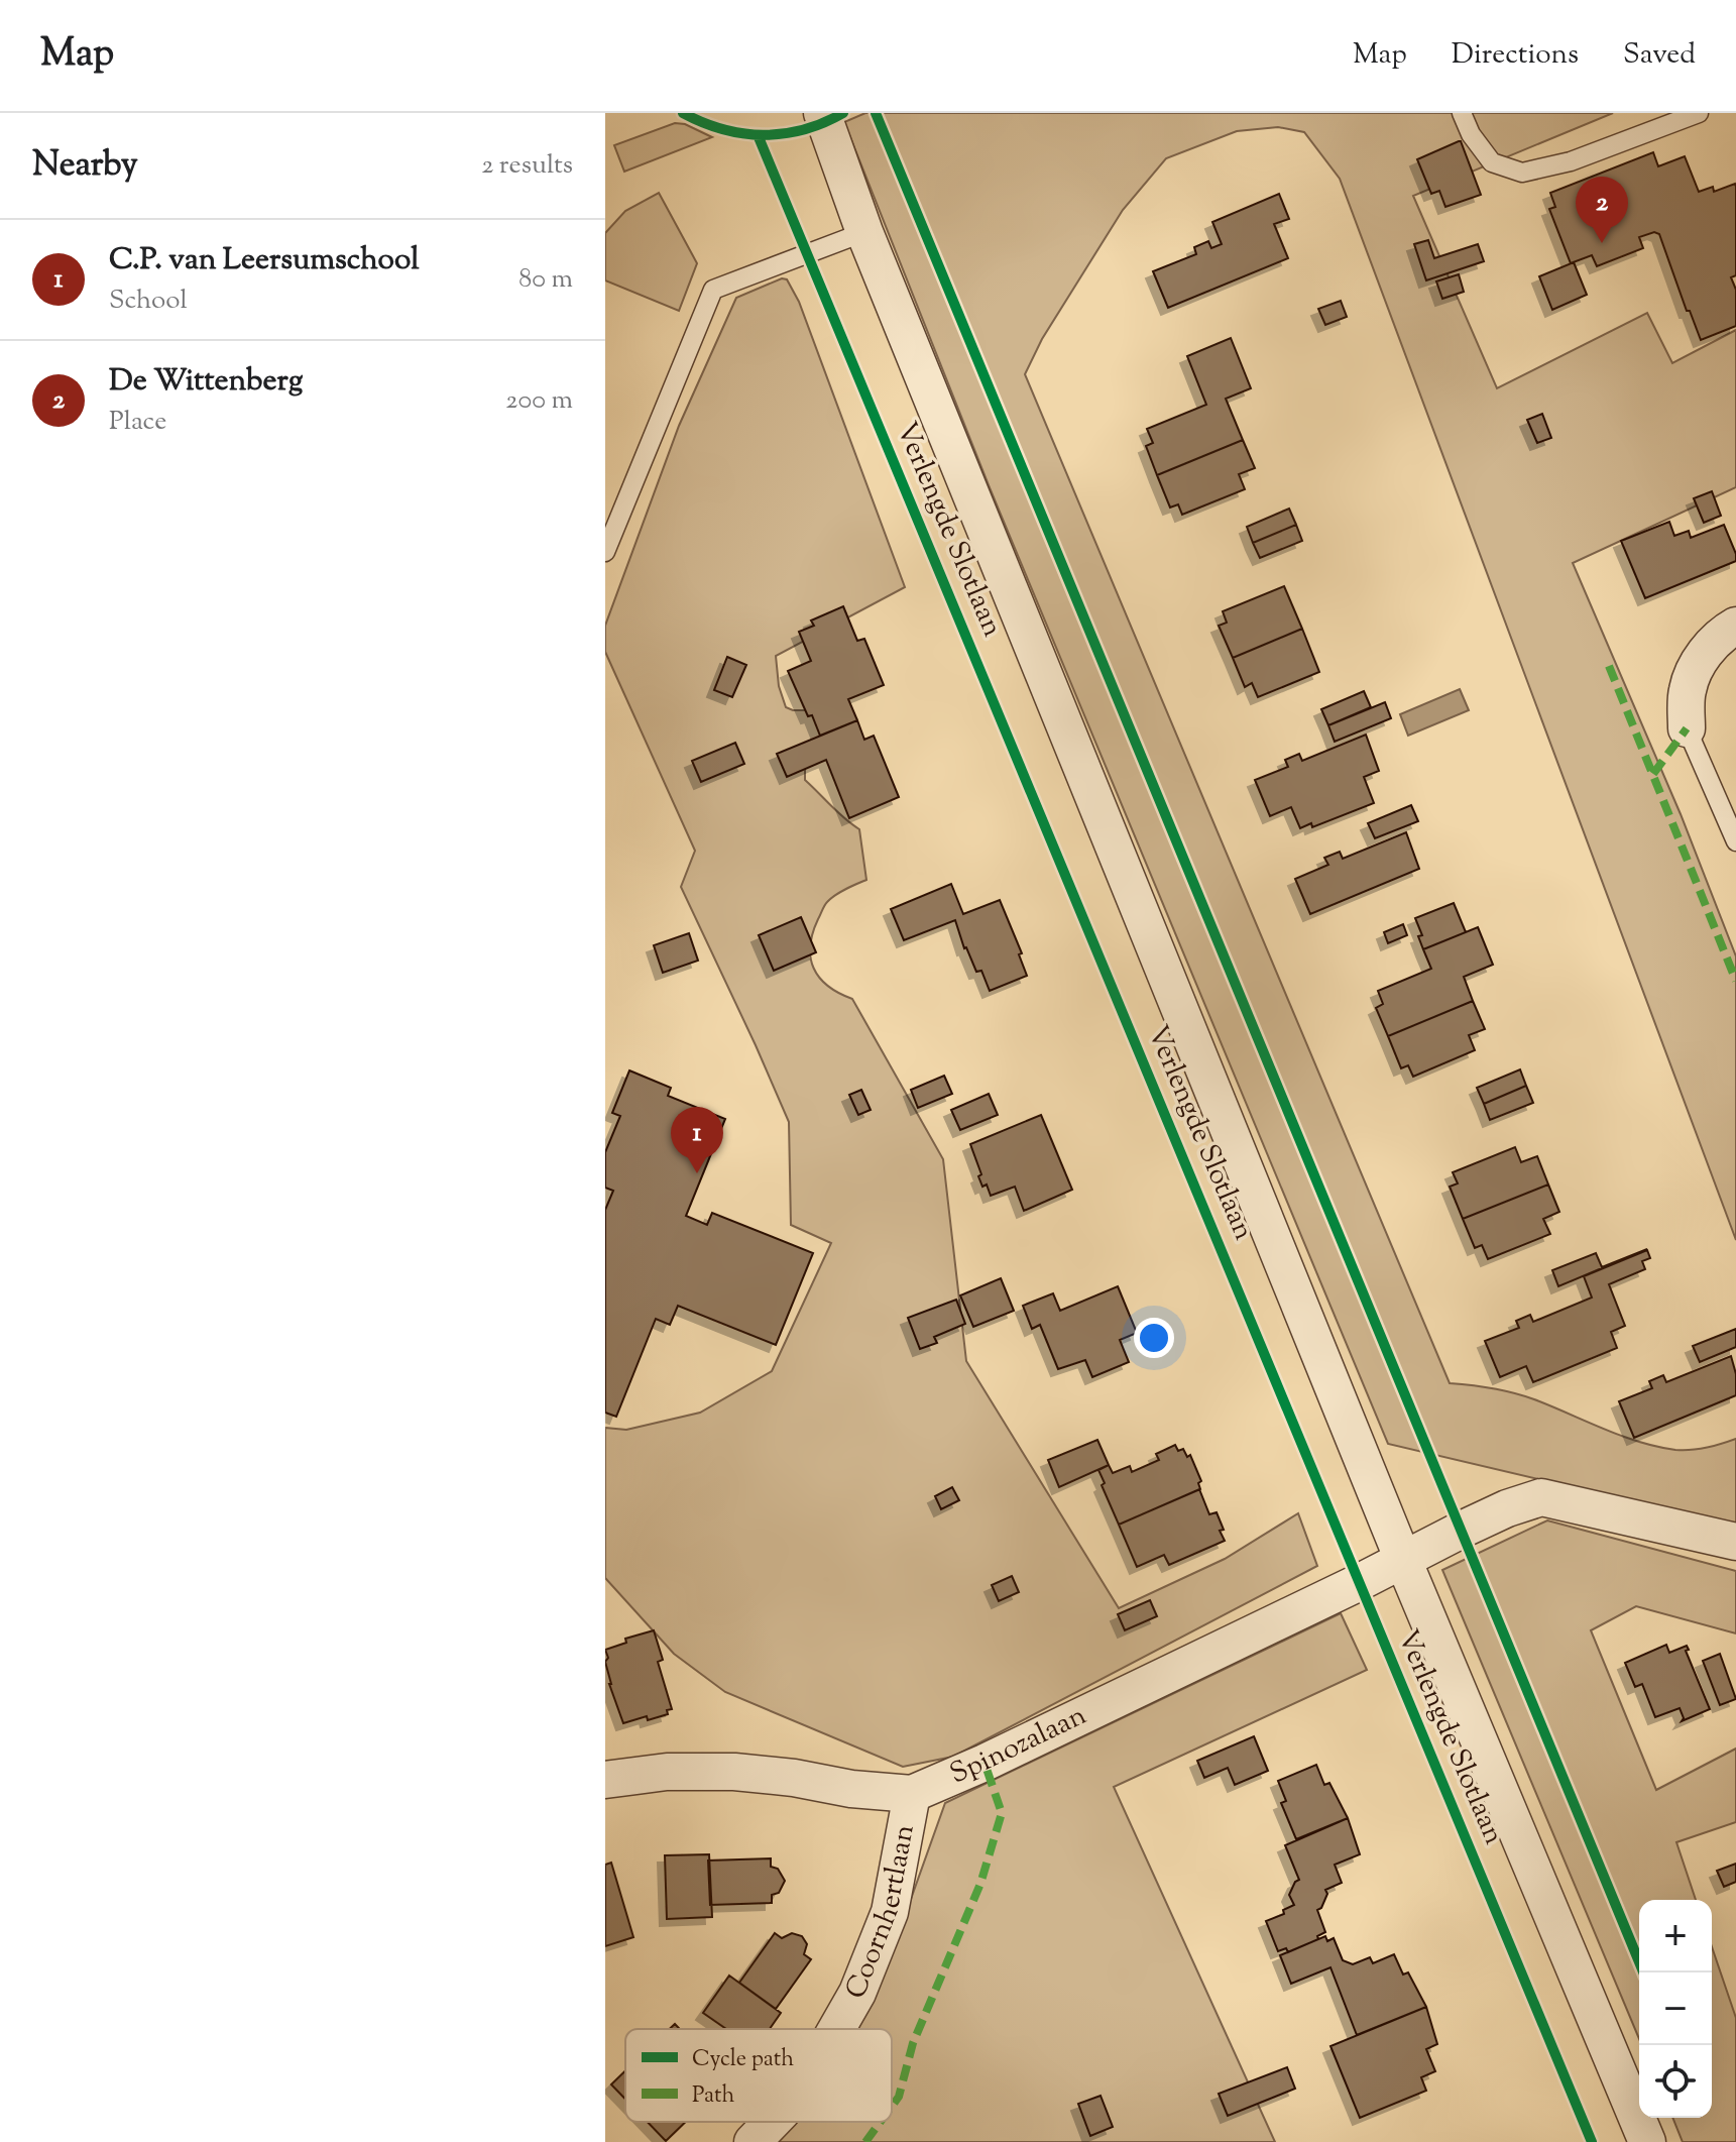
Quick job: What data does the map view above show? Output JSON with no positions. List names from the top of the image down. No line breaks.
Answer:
{"streets":{"street":["Verlengde Slotlaan","Spinozalaan","Coornhertlaan"]},"crossings":[["Verlengde Slotlaan","Spinozalaan"],["Spinozalaan","Coornhertlaan"]],"legend":["Cycle path","Path"],"page":{"header":"Map","nav":["Map","Directions","Saved"],"heading":["Nearby","2 results"],"pins":["2","1"],"list":[{"mark":"1","name":"C.P. van Leersumschool","note":"School","value":"80 m"},{"mark":"2","name":"De Wittenberg","note":"Place","value":"200 m"}],"map_buttons":["+","−"]}}
